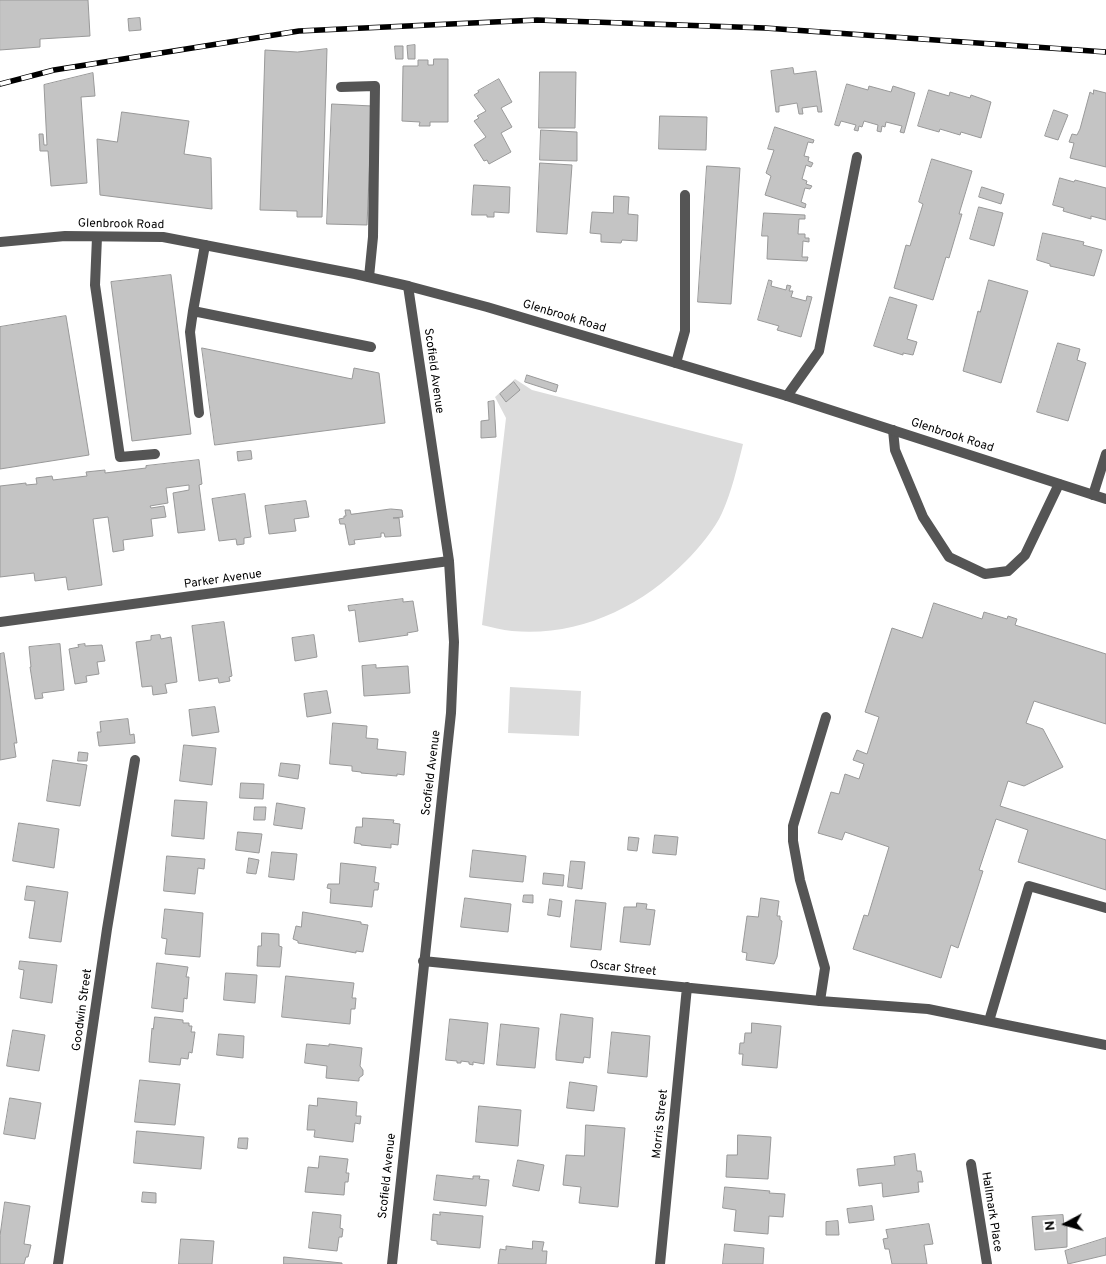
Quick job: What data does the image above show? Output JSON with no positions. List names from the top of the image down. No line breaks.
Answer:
{"streets":{"street":["Glenbrook Road","Scofield Avenue","Parker Avenue","Oscar Street","Goodwin Street","Morris Street","Hallmark Place"]},"crossings":[["Glenbrook Road","Scofield Avenue"],["Scofield Avenue","Parker Avenue"],["Scofield Avenue","Oscar Street"],["Oscar Street","Morris Street"]],"north":"left"}
